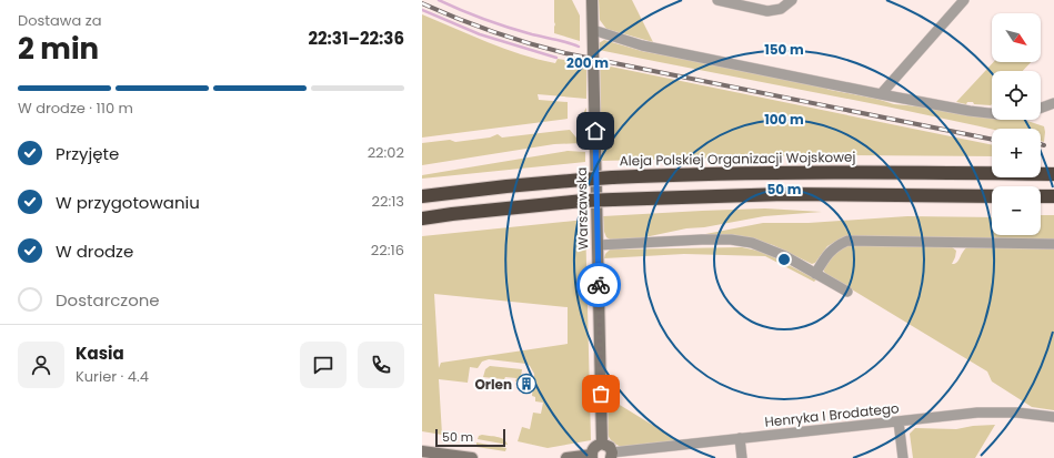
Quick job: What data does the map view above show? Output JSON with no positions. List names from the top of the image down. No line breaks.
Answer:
{"streets":{"highway":["Aleja Polskiej Organizacji Wojskowej"],"street":["Warszawska","Henryka I Brodatego"]},"places":{"building":["Orlen"]},"scale_bar":"50 m","north":"bottom right","page":{"heading":["2 min","Dostawa za","22:31–22:36"],"panel":["Kasia","Kurier · 4.4"],"map_buttons":["+","−"],"bar":"W drodze · 110 m","list":[["Przyjęte","22:02"],["W przygotowaniu","22:13"],["W drodze","22:16"],"Dostarczone"],"scale":"50 m"},"rings":["150 m","200 m","100 m","50 m"]}
